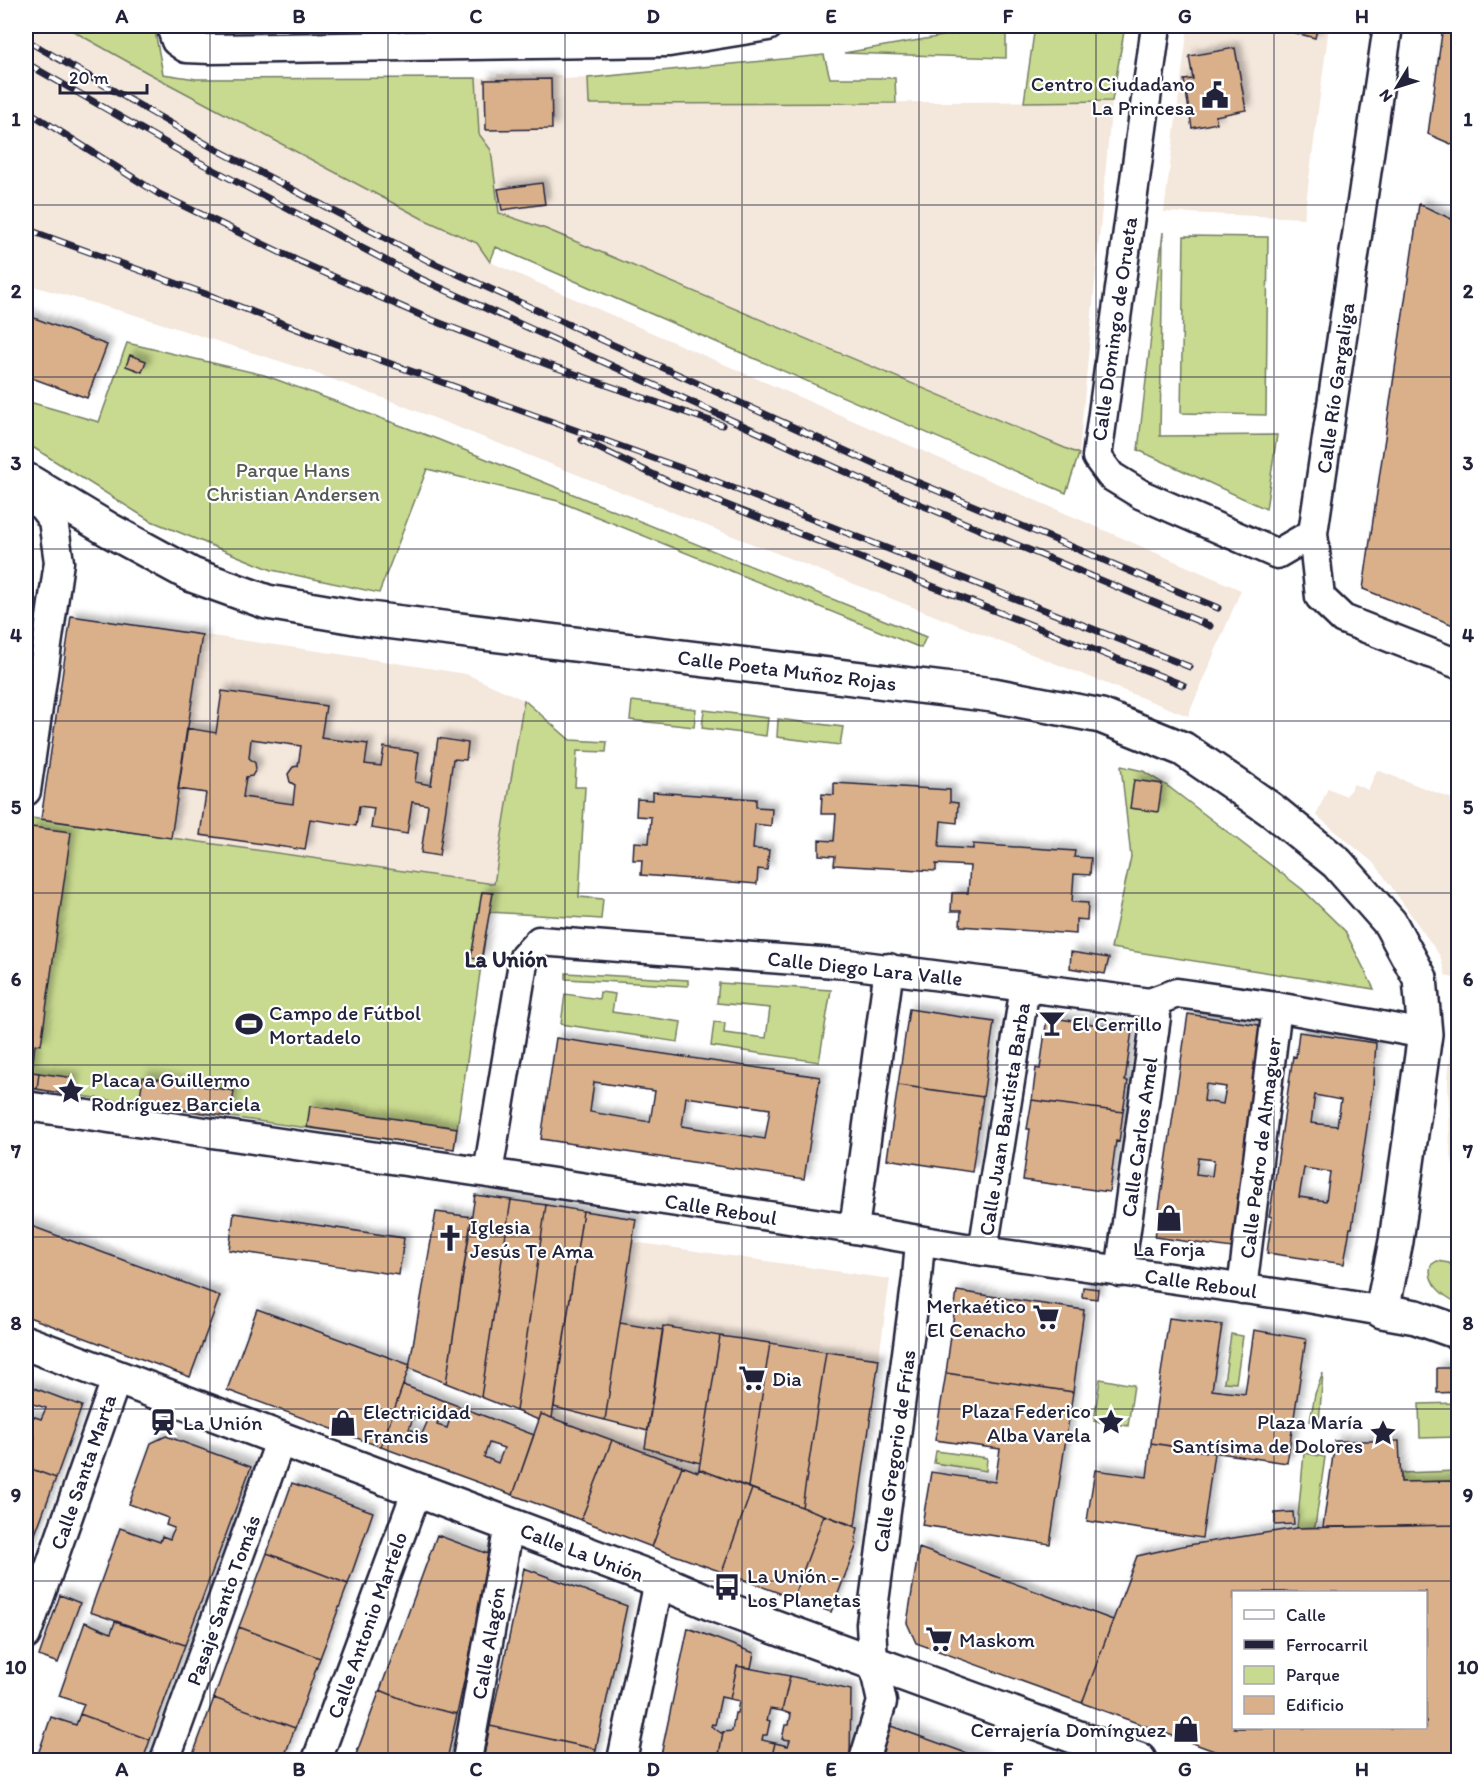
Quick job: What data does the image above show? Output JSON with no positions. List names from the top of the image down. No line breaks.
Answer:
{"streets":{"street":["Calle Domingo de Orueta","Calle Río Gargaliga","Calle Poeta Muñoz Rojas","Calle Diego Lara Valle","Calle Juan Bautista Barba","Calle Carlos Amel","Calle Pedro de Almaguer","Calle Reboul","Calle Gregorio de Frías","Calle Santa Marta","Calle La Unión","Pasaje Santo Tomás","Calle Antonio Martelo","Calle Alagón"]},"crossings":[["Calle Domingo de Orueta","Calle Río Gargaliga"],["Calle Poeta Muñoz Rojas","Calle Diego Lara Valle"],["Calle Poeta Muñoz Rojas","Calle Reboul"],["Calle Diego Lara Valle","Calle Juan Bautista Barba"],["Calle Diego Lara Valle","Calle Carlos Amel"],["Calle Diego Lara Valle","Calle Pedro de Almaguer"],["Calle Diego Lara Valle","Calle Reboul"],["Calle Juan Bautista Barba","Calle Reboul"],["Calle Carlos Amel","Calle Reboul"],["Calle Pedro de Almaguer","Calle Reboul"],["Calle Reboul","Calle Gregorio de Frías"],["Calle Gregorio de Frías","Calle La Unión"],["Calle Santa Marta","Calle La Unión"],["Calle La Unión","Pasaje Santo Tomás"],["Calle La Unión","Calle Antonio Martelo"],["Calle La Unión","Calle Alagón"]],"districts":["La Unión"],"parks":["Parque Hans Christian Andersen"],"places":{"public building":["Centro Ciudadano La Princesa"],"bar":["El Cerrillo"],"sports":["Campo de Fútbol Mortadelo"],"place":["Placa a Guillermo Rodríguez Barciela","Plaza Federico Alba Varela","Plaza María Santísima de Dolores"],"shop":["La Forja","Electricidad Francis","Cerrajería Domínguez"],"church":["Iglesia Jesús Te Ama"],"supermarket":["Merkaético El Cenacho","Dia","Maskom"],"station":["La Unión"],"bus stop":["La Unión - Los Planetas"]},"legend":["Calle","Ferrocarril","Parque","Edificio"],"scale_bar":"20 m","north":"bottom left","grid":{"columns":["A","B","C","D","E","F","G","H"],"rows":["1","2","3","4","5","6","7","8","9","10"]}}
